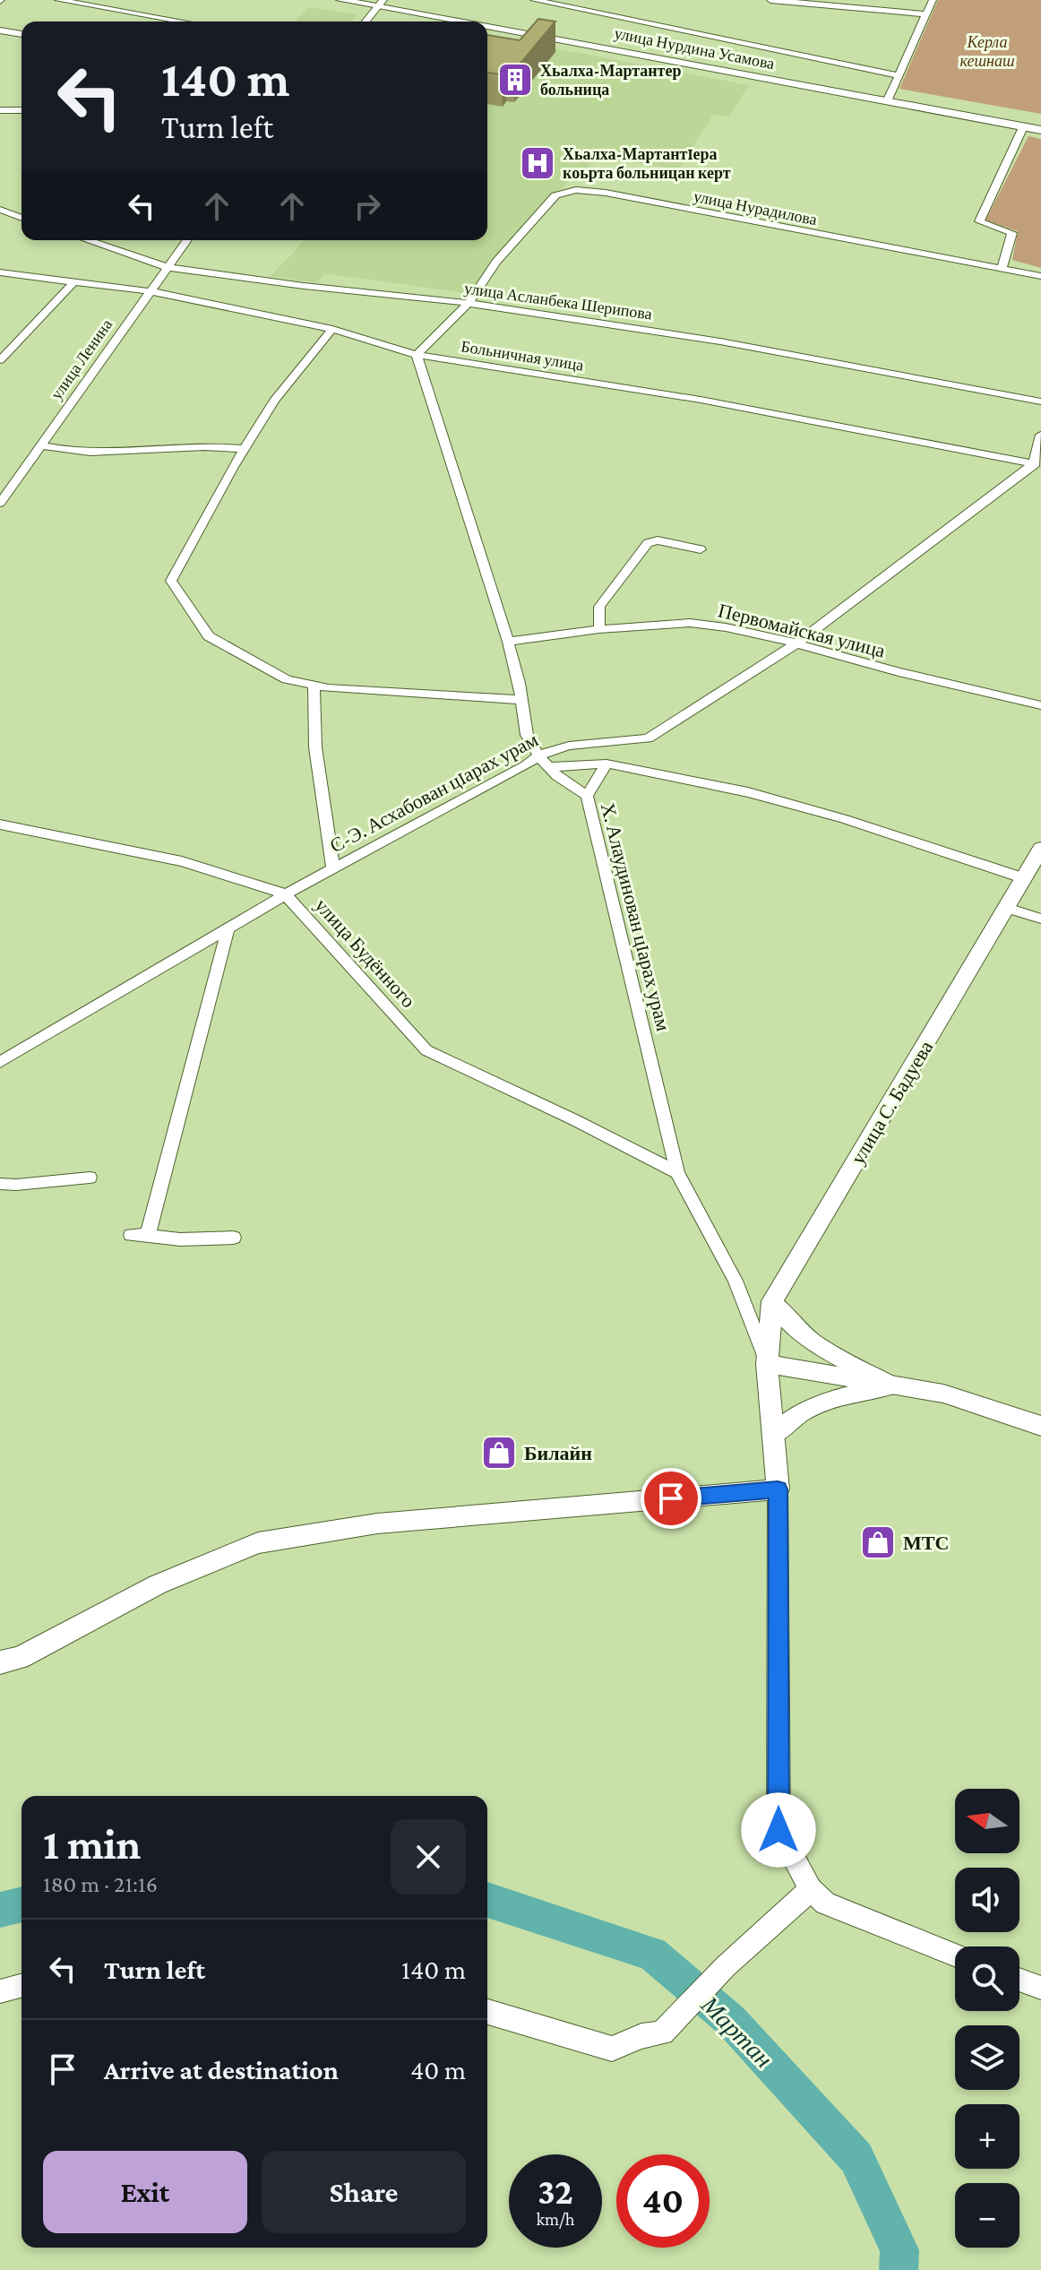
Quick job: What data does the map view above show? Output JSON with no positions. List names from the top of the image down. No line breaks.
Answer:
{"streets":{"main road":["улица С. Бадуева"],"street":["улица Нурдина Усамова","улица Нурадилова","улица Асланбека Шерипова","Больничная улица","улица Ленина","Первомайская улица","С-Э. Асхабован цIарах урам","Х. Алаудинован цIарах урам","улица Будённого"]},"crossings":[["улица Нурадилова","улица Асланбека Шерипова"],["улица Асланбека Шерипова","улица Ленина"],["Больничная улица","улица Ленина"],["Больничная улица","С-Э. Асхабован цIарах урам"],["Больничная улица","Х. Алаудинован цIарах урам"],["Первомайская улица","С-Э. Асхабован цIарах урам"],["Первомайская улица","Х. Алаудинован цIарах урам"],["С-Э. Асхабован цIарах урам","Х. Алаудинован цIарах урам"],["С-Э. Асхабован цIарах урам","улица Будённого"],["Х. Алаудинован цIарах урам","улица Будённого"],["Х. Алаудинован цIарах урам","улица С. Бадуева"]],"water":["Мартан"],"parks":["Керла кешнаш"],"places":{"building":["Хьалха-Мартантер больница"],"hospital":["Хьалха-МартантIера коьрта больницан керт"],"shop":["Билайн","МТС"]},"north":"left","page":{"turn":["140 m","Turn left"],"map_buttons":["+","−"],"heading":["1 min","180 m · 21:16"],"list":[{"name":"Turn left","value":"140 m"},{"name":"Arrive at destination","value":"40 m"}],"buttons":["Exit","Share"],"speed":"32 km/h","limit":"40"}}
